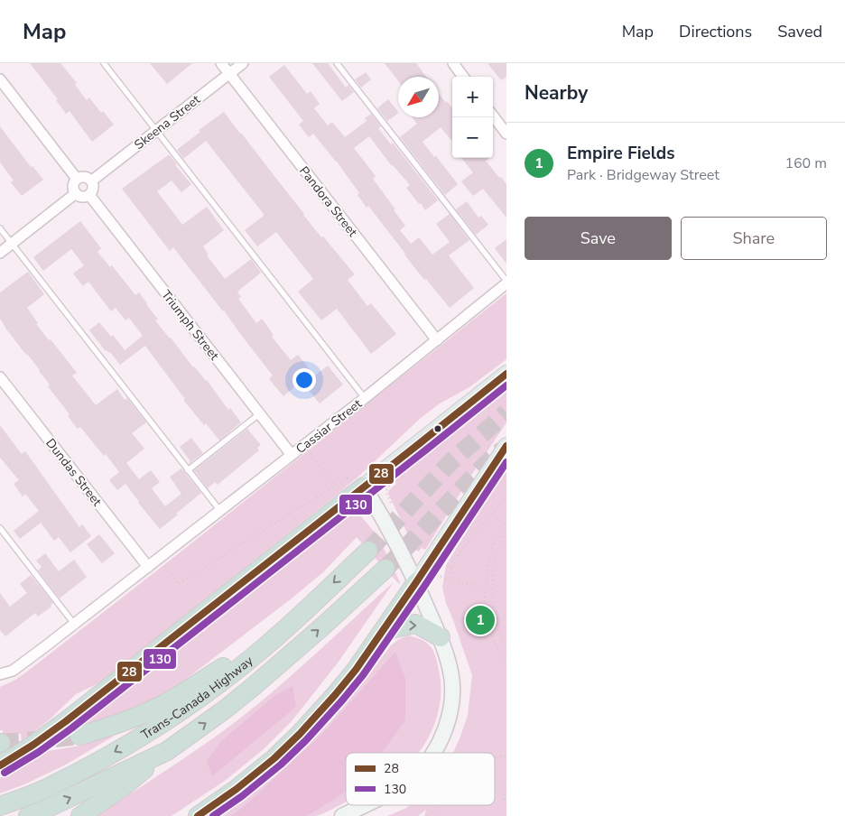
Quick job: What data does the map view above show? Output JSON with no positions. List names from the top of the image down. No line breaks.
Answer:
{"streets":{"highway":["Trans-Canada Highway"],"street":["Skeena Street","Pandora Street","Triumph Street","Cassiar Street","Dundas Street"]},"crossings":[["Skeena Street","Pandora Street"],["Skeena Street","Triumph Street"],["Pandora Street","Cassiar Street"],["Triumph Street","Cassiar Street"],["Cassiar Street","Dundas Street"]],"lines":["transit line 28","transit line 130"],"legend":["28","130"],"north":"bottom left","page":{"header":"Map","nav":["Map","Directions","Saved"],"heading":"Nearby","map_buttons":["+","−"],"list":[{"mark":"1","name":"Empire Fields","note":"Park · Bridgeway Street","value":"160 m"}],"buttons":["Save","Share"],"pins":"1"}}
